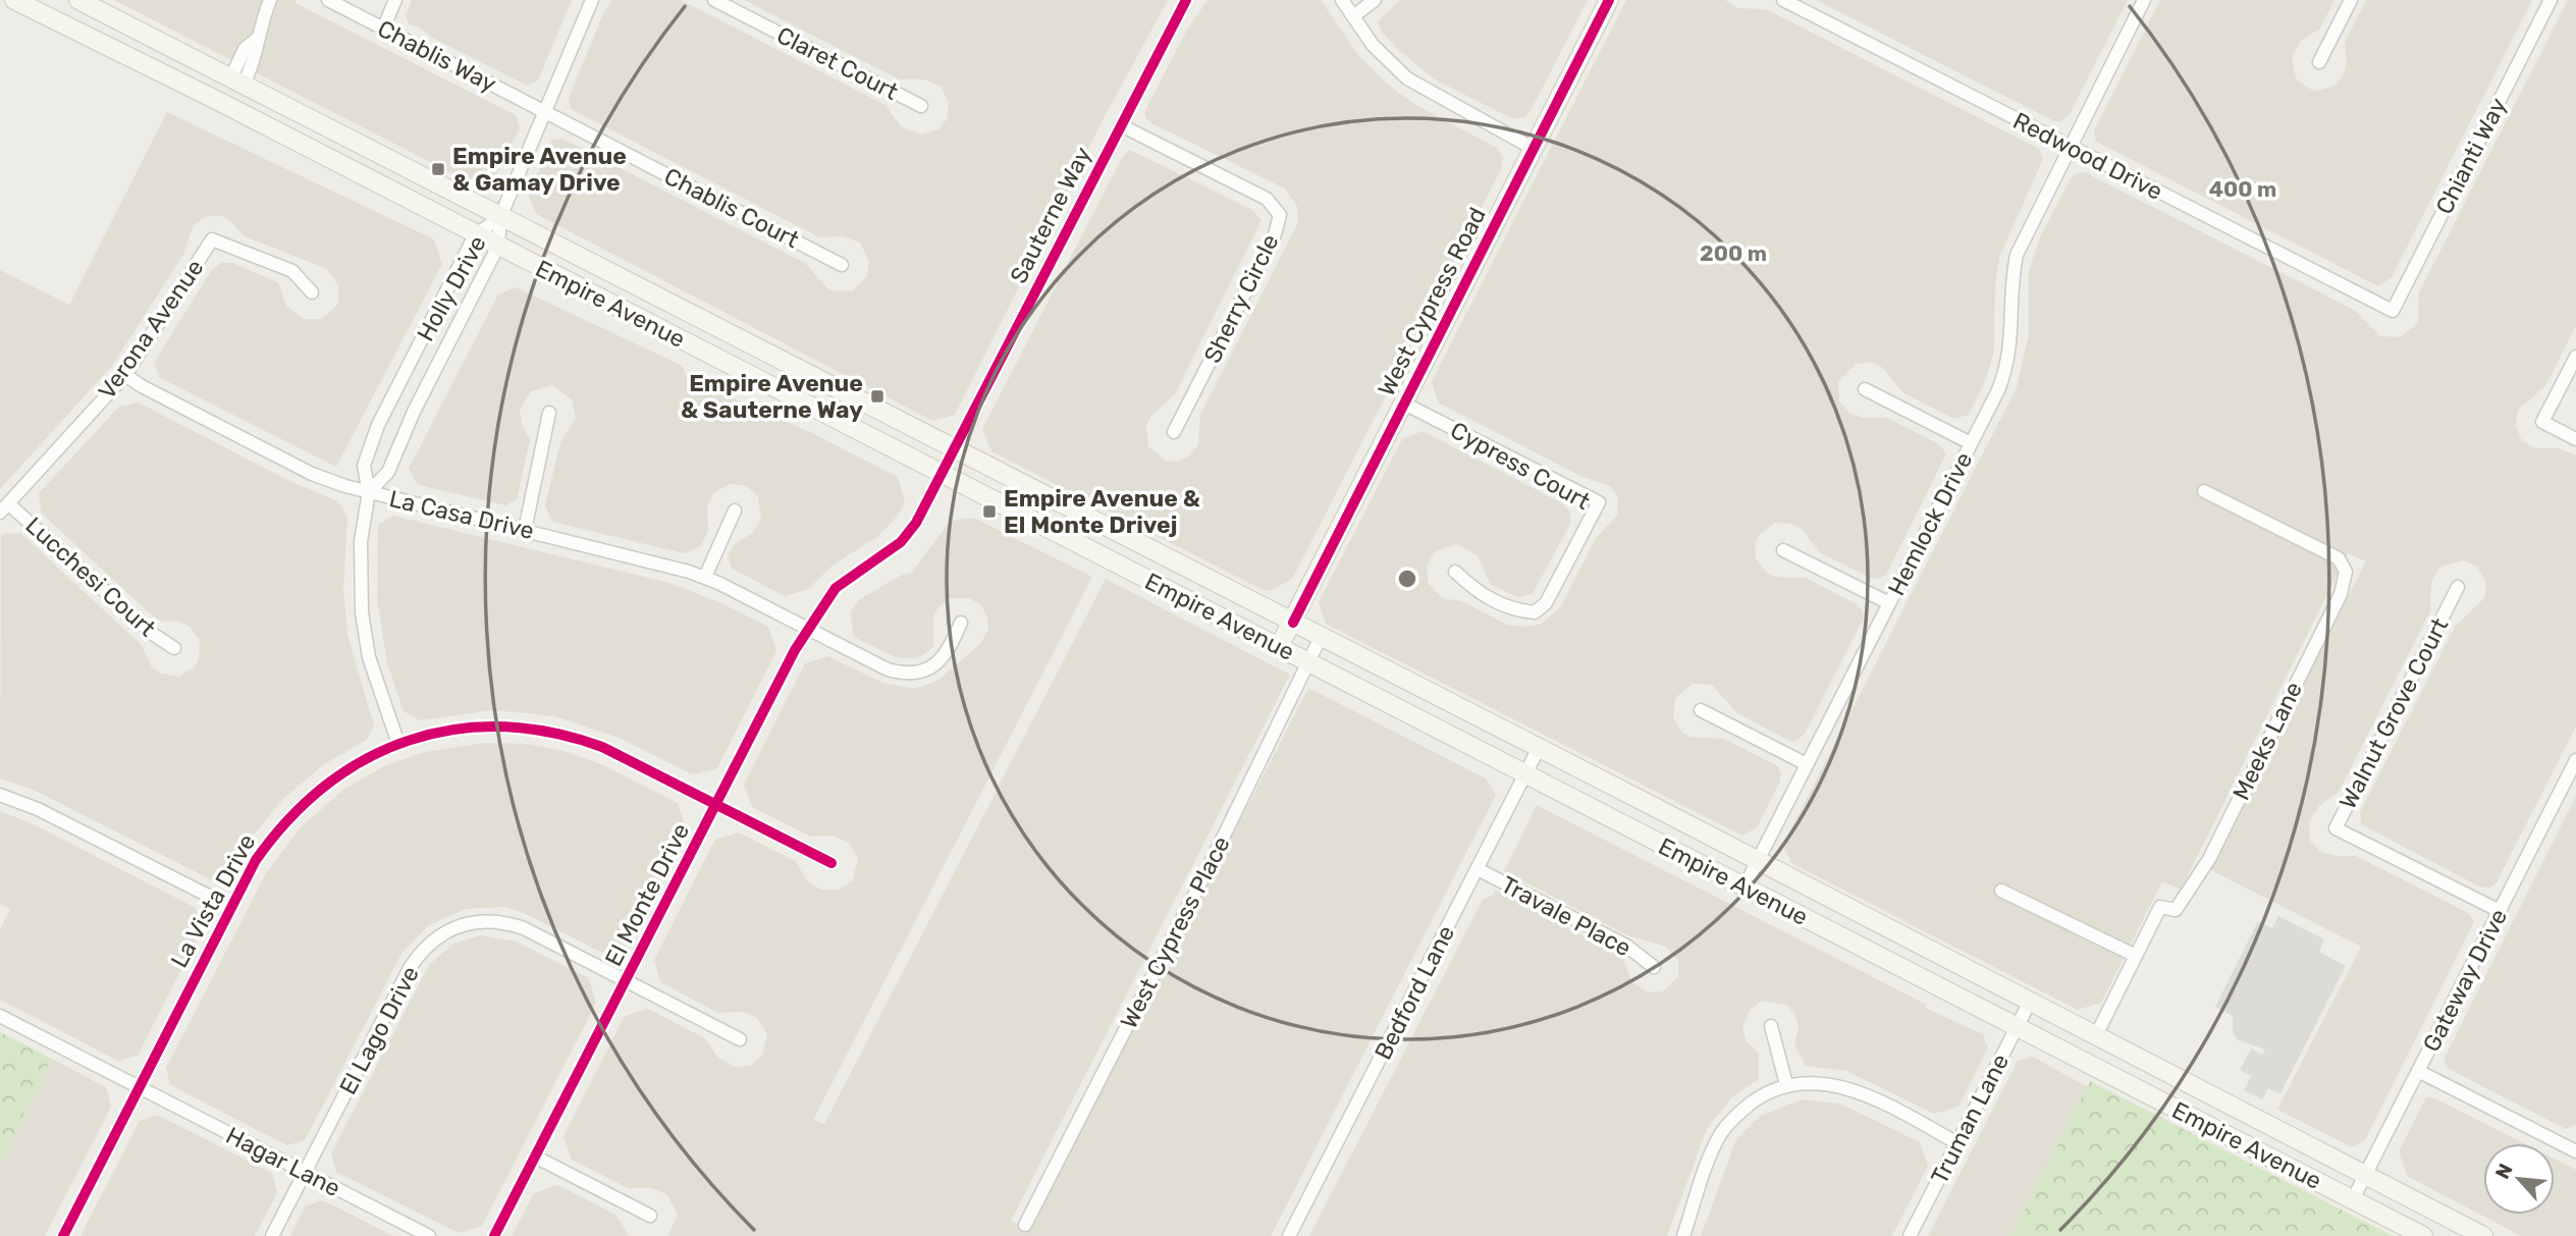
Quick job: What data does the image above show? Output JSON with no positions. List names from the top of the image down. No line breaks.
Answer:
{"streets":{"main road":["West Cypress Road","Empire Avenue"],"street":["Chablis Way","Claret Court","Redwood Drive","Chianti Way","Chablis Court","Sauterne Way","Holly Drive","Sherry Circle","Verona Avenue","Cypress Court","La Casa Drive","Hemlock Drive","Lucchesi Court","Walnut Grove Court","Meeks Lane","El Monte Drive","La Vista Drive","Travale Place","West Cypress Place","Gateway Drive","Bedford Lane","El Lago Drive","Truman Lane","Hagar Lane"]},"crossings":[["Chablis Way","Chablis Court"],["Redwood Drive","Chianti Way"],["Redwood Drive","Hemlock Drive"],["Sauterne Way","Sherry Circle"],["Sauterne Way","Empire Avenue"],["Sauterne Way","El Monte Drive"],["Holly Drive","Empire Avenue"],["Holly Drive","La Casa Drive"],["Holly Drive","La Vista Drive"],["West Cypress Road","Empire Avenue"],["West Cypress Road","Cypress Court"],["Empire Avenue","Hemlock Drive"],["Empire Avenue","Meeks Lane"],["Empire Avenue","El Monte Drive"],["Empire Avenue","West Cypress Place"],["Empire Avenue","Gateway Drive"],["Empire Avenue","Bedford Lane"],["Empire Avenue","Truman Lane"],["Verona Avenue","La Casa Drive"],["Verona Avenue","Lucchesi Court"],["La Casa Drive","El Monte Drive"],["Walnut Grove Court","Gateway Drive"],["El Monte Drive","La Vista Drive"],["El Monte Drive","El Lago Drive"],["La Vista Drive","Hagar Lane"],["Travale Place","Bedford Lane"],["El Lago Drive","Hagar Lane"]],"places":{"transit":["Empire Avenue & Gamay Drive","Empire Avenue & Sauterne Way","Empire Avenue & El Monte Drivej"]},"north":"top left","rings":["400 m","200 m"]}
